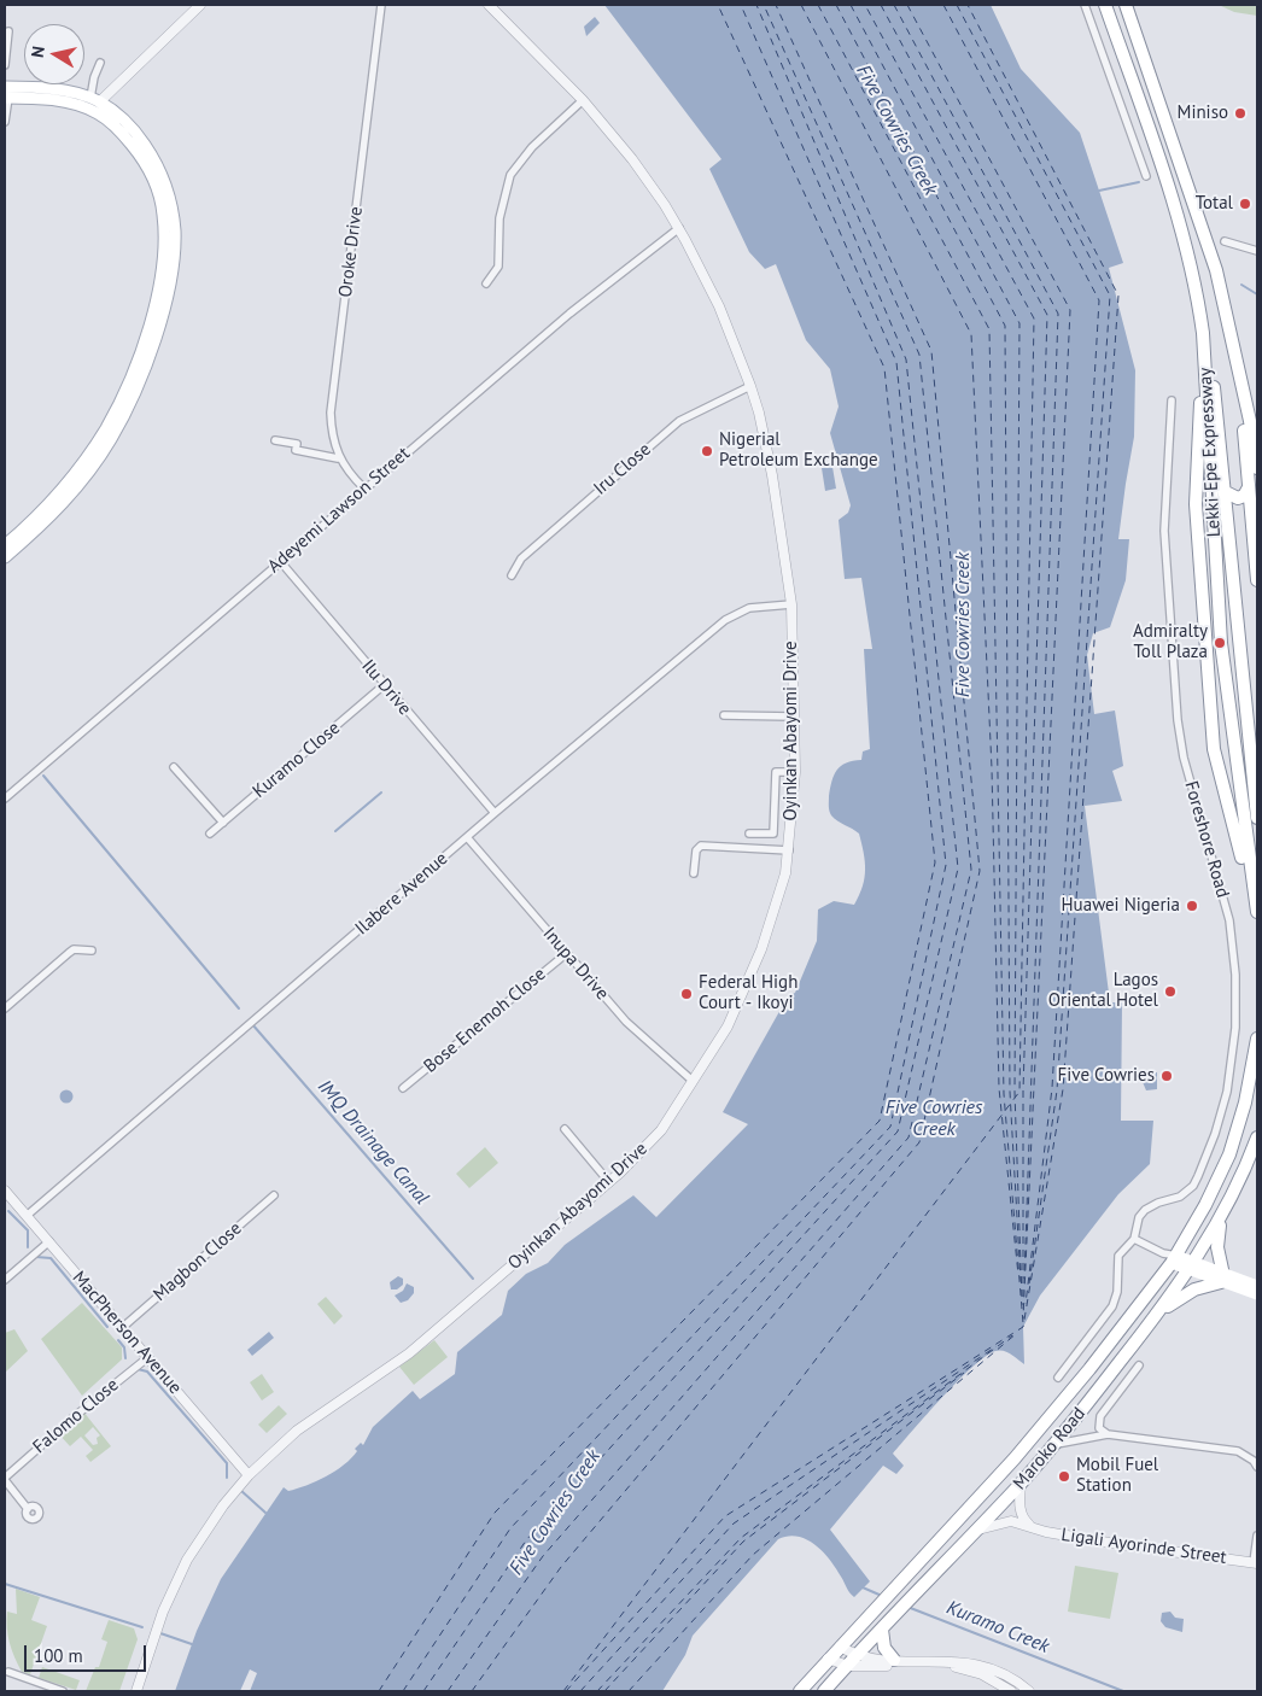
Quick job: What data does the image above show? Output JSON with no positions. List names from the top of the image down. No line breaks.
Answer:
{"streets":{"highway":["Lekki-Epe Expressway","Maroko Road"],"street":["Oroke Drive","Iru Close","Adeyemi Lawson Street","Ilu Drive","Oyinkan Abayomi Drive","Kuramo Close","Foreshore Road","Ilabere Avenue","Inupa Drive","Bose Enemoh Close","Magbon Close","MacPherson Avenue","Falomo Close","Ligali Ayorinde Street"]},"crossings":[["Oroke Drive","Adeyemi Lawson Street"],["Iru Close","Oyinkan Abayomi Drive"],["Adeyemi Lawson Street","Ilu Drive"],["Adeyemi Lawson Street","Oyinkan Abayomi Drive"],["Ilu Drive","Kuramo Close"],["Ilu Drive","Ilabere Avenue"],["Oyinkan Abayomi Drive","Ilabere Avenue"],["Oyinkan Abayomi Drive","Inupa Drive"],["Oyinkan Abayomi Drive","MacPherson Avenue"],["Ilabere Avenue","Inupa Drive"],["Ilabere Avenue","MacPherson Avenue"],["Inupa Drive","Bose Enemoh Close"],["Magbon Close","MacPherson Avenue"],["MacPherson Avenue","Falomo Close"],["Maroko Road","Ligali Ayorinde Street"]],"water":["Five Cowries Creek","IMQ Drainage Canal","Kuramo Creek"],"places":["Miniso","Total","Nigerial Petroleum Exchange","Admiralty Toll Plaza","Huawei Nigeria","Lagos Oriental Hotel","Federal High Court - Ikoyi","Five Cowries","Mobil Fuel Station"],"scale_bar":"100 m","north":"left"}
